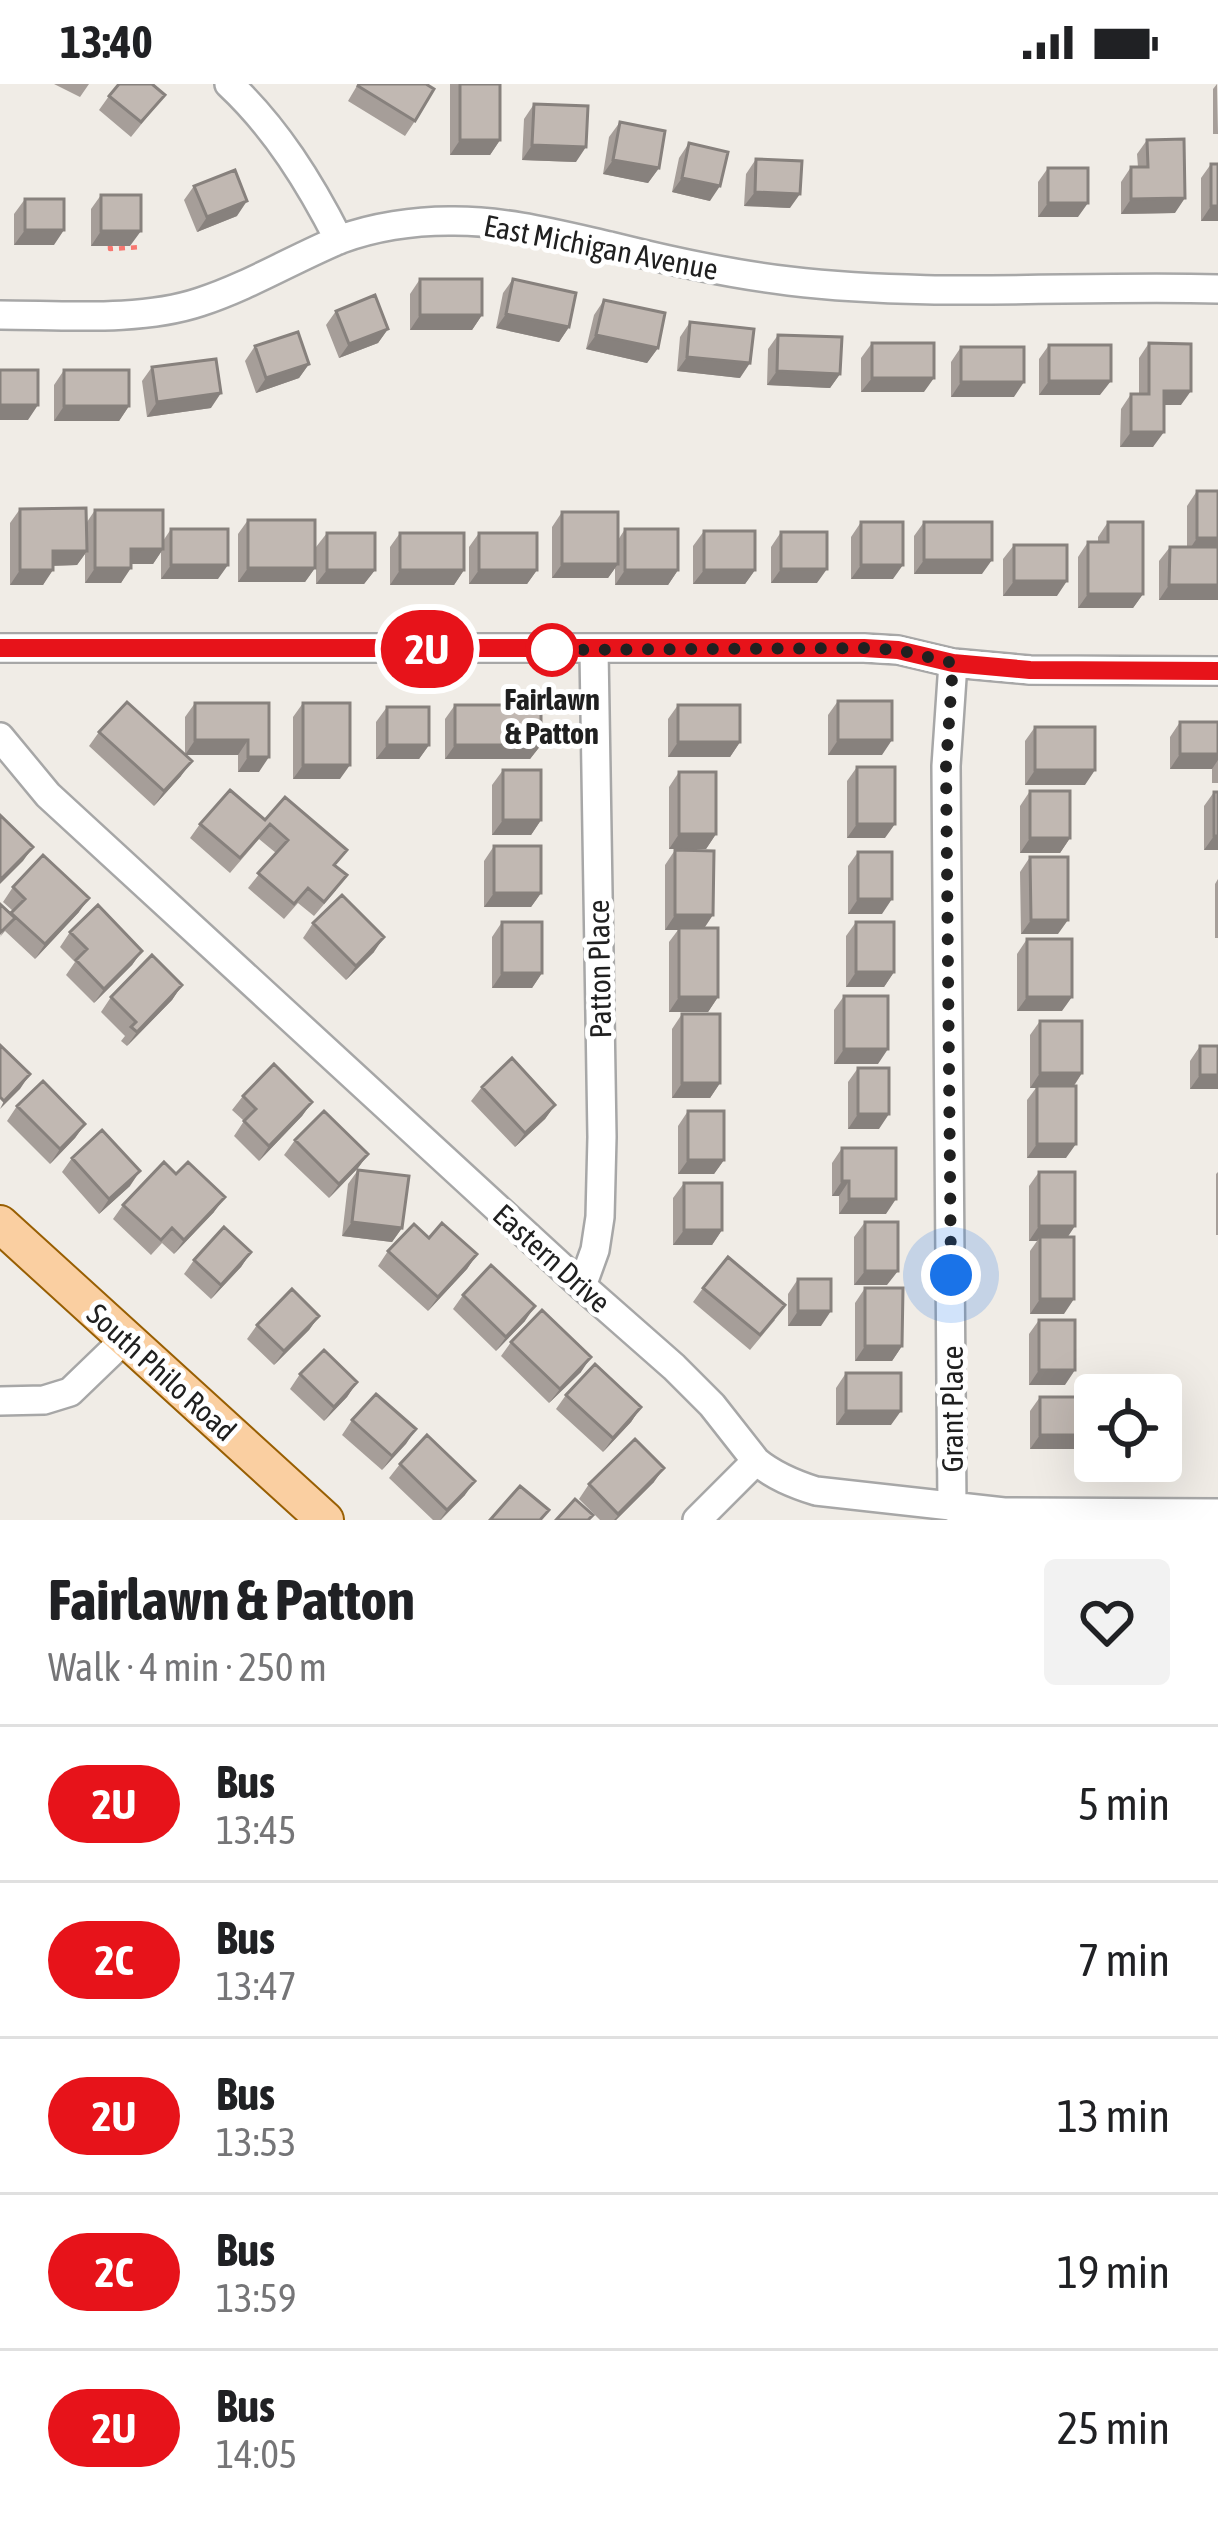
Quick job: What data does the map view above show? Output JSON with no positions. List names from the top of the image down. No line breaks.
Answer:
{"streets":{"main road":["South Philo Road"],"street":["East Michigan Avenue","Patton Place","Eastern Drive","Grant Place"]},"crossings":[["Patton Place","Eastern Drive"],["Eastern Drive","Grant Place"]],"places":["Fairlawn & Patton"],"lines":["bus line 2U"],"page":{"status":"13:40","on_map":"2U","heading":["Fairlawn & Patton","Walk · 4 min · 250 m"],"list":[{"mark":"2U","name":"Bus","note":"13:45","value":"5 min"},{"mark":"2C","name":"Bus","note":"13:47","value":"7 min"},{"mark":"2U","name":"Bus","note":"13:53","value":"13 min"},{"mark":"2C","name":"Bus","note":"13:59","value":"19 min"},{"mark":"2U","name":"Bus","note":"14:05","value":"25 min"}]}}
